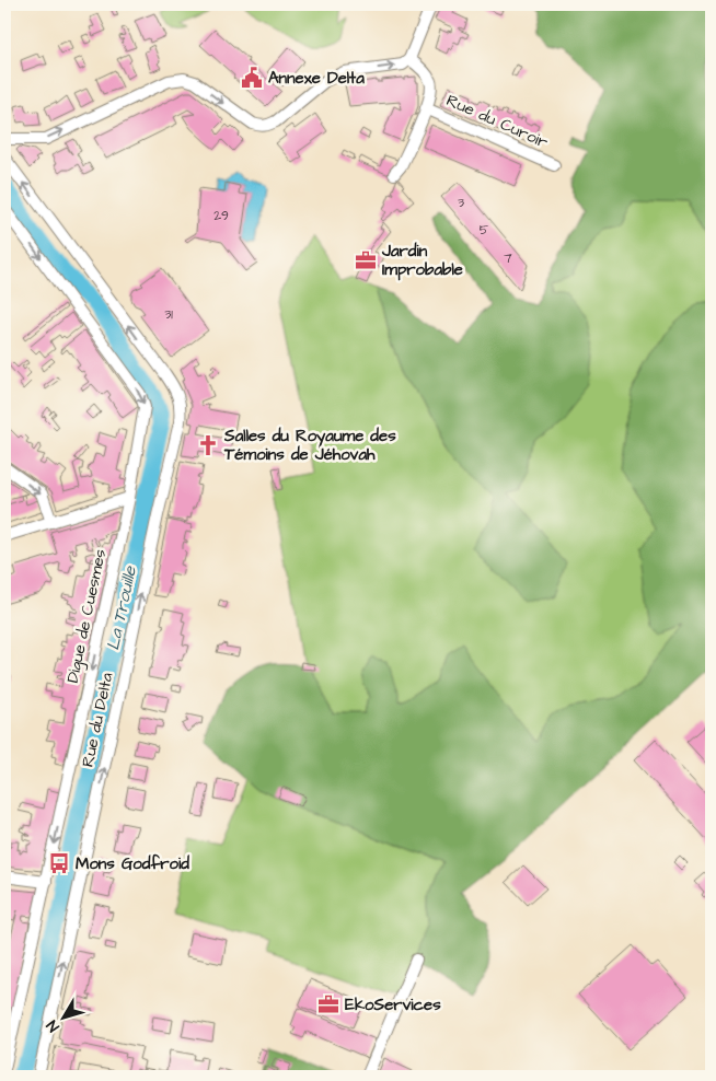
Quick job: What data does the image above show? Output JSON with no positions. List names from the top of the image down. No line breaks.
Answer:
{"streets":{"street":["Rue du Curoir","Digue de Cuesmes","Rue du Delta"]},"one_way":["Digue de Cuesmes","Rue du Delta"],"water":["La Trouille"],"places":{"public building":["Annexe Delta"],"office":["Jardin Improbable","EkoServices"],"church":["Salles du Royaume des Témoins de Jéhovah"],"bus stop":["Mons Godfroid"]},"house_numbers":["3","29","5","7","31"],"north":"bottom left"}
